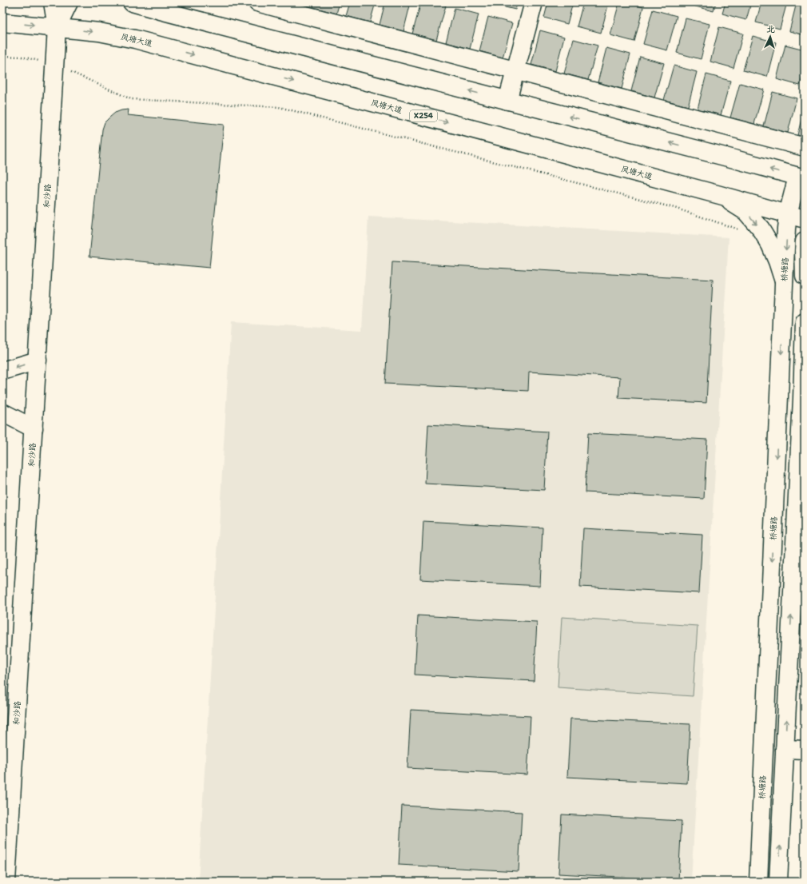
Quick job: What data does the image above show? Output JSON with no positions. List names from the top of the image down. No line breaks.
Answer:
{"streets":{"street":["凤塘大道","X254","和沙路","桥塘路"]},"crossings":[["凤塘大道","和沙路"],["凤塘大道","桥塘路"]],"north":"top"}
